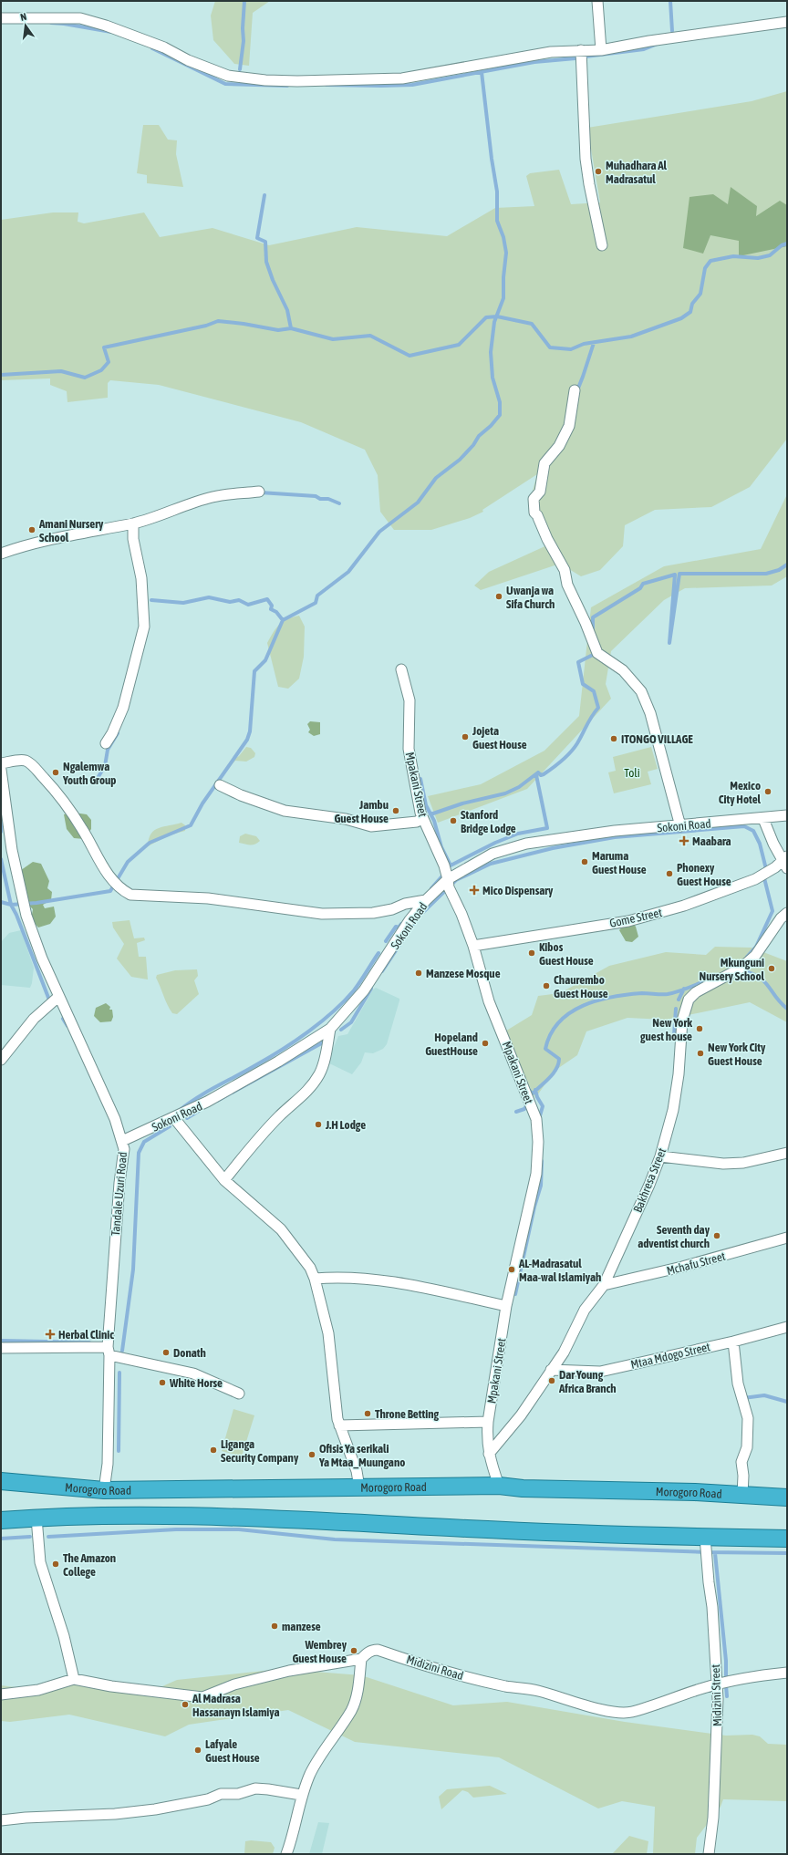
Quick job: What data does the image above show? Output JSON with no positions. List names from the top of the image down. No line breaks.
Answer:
{"streets":{"highway":["Morogoro Road"],"street":["Mpakani Street","Sokoni Road","Gome Street","Bakhresa Street","Tandale Uzuri Road","Mchafu Street","Mtaa Mdogo Street","Midizini Road","Midizini Street"]},"crossings":[["Mpakani Street","Sokoni Road"],["Mpakani Street","Gome Street"],["Mpakani Street","Bakhresa Street"],["Mpakani Street","Morogoro Road"],["Sokoni Road","Tandale Uzuri Road"],["Bakhresa Street","Mchafu Street"],["Bakhresa Street","Mtaa Mdogo Street"],["Tandale Uzuri Road","Morogoro Road"],["Midizini Road","Midizini Street"]],"parks":["Toli"],"places":{"other":["Muhadhara Al Madrasatul","Amani Nursery School","Uwanja wa Sifa Church","Jojeta Guest House","ITONGO VILLAGE","Ngalemwa Youth Group","Mexico City Hotel","Jambu Guest House","Stanford Bridge Lodge","Maruma Guest House","Phonexy Guest House","Kibos Guest House","Mkunguni Nursery School","Manzese Mosque","Chaurembo Guest House","New York guest house","Hopeland GuestHouse","New York City Guest House","J.H Lodge","Seventh day adventist church","AL-Madrasatul Maa-wal Islamiyah","Donath","Dar Young Africa Branch","White Horse","Throne Betting","Liganga Security Company","Ofisis Ya serikali Ya Mtaa_Muungano","The Amazon College","manzese","Wembrey Guest House","Al Madrasa Hassanayn Islamiya","Lafyale Guest House"],"health":["Maabara","Mico Dispensary","Herbal Clinic"]},"north":"top"}
